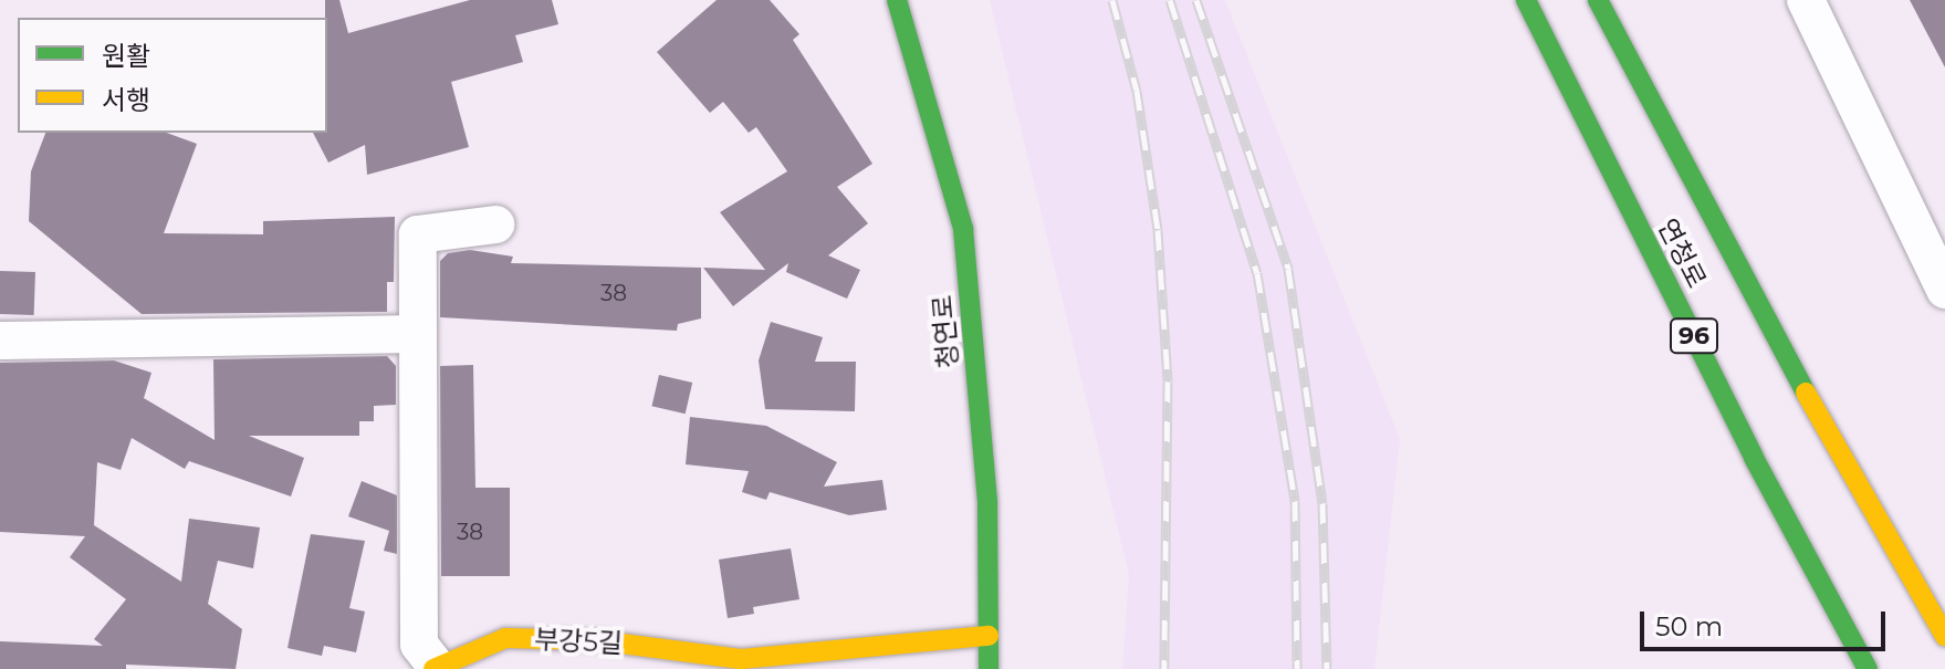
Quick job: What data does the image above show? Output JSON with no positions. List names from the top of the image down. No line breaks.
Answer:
{"streets":{"main road":["연청로","청연로","96","부강5길"]},"crossings":[["청연로","부강5길"]],"house_numbers":["38","38"],"legend":["원활","서행"],"scale_bar":"50 m"}
